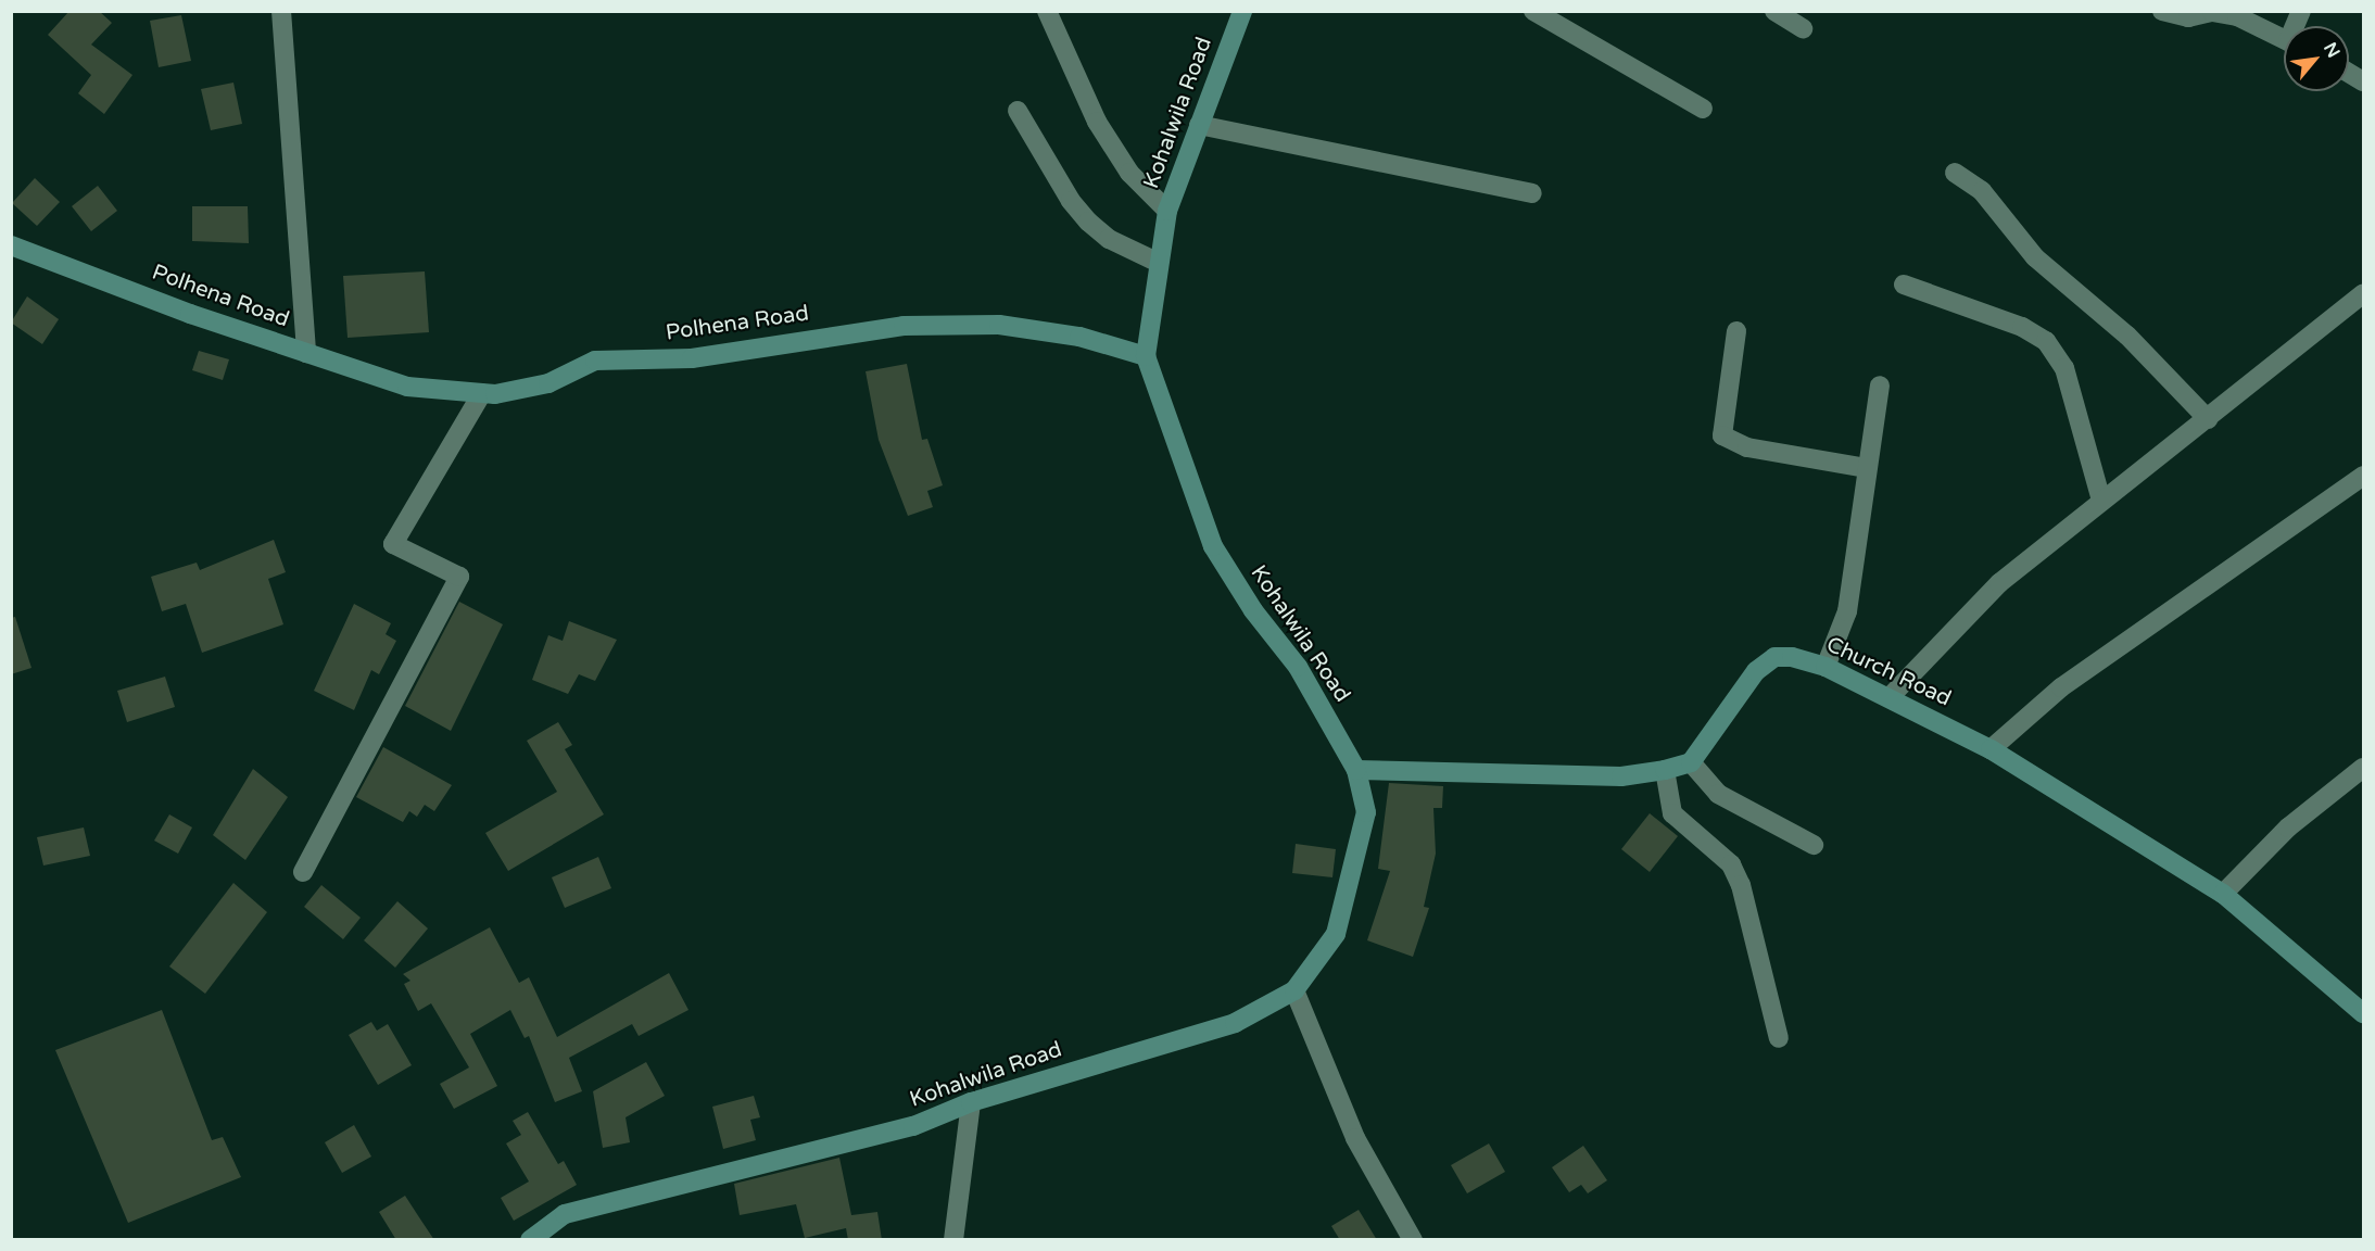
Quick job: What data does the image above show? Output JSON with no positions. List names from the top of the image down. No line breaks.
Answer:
{"streets":{"street":["Kohalwila Road","Polhena Road","Church Road"]},"crossings":[["Kohalwila Road","Polhena Road"]],"north":"top right"}
